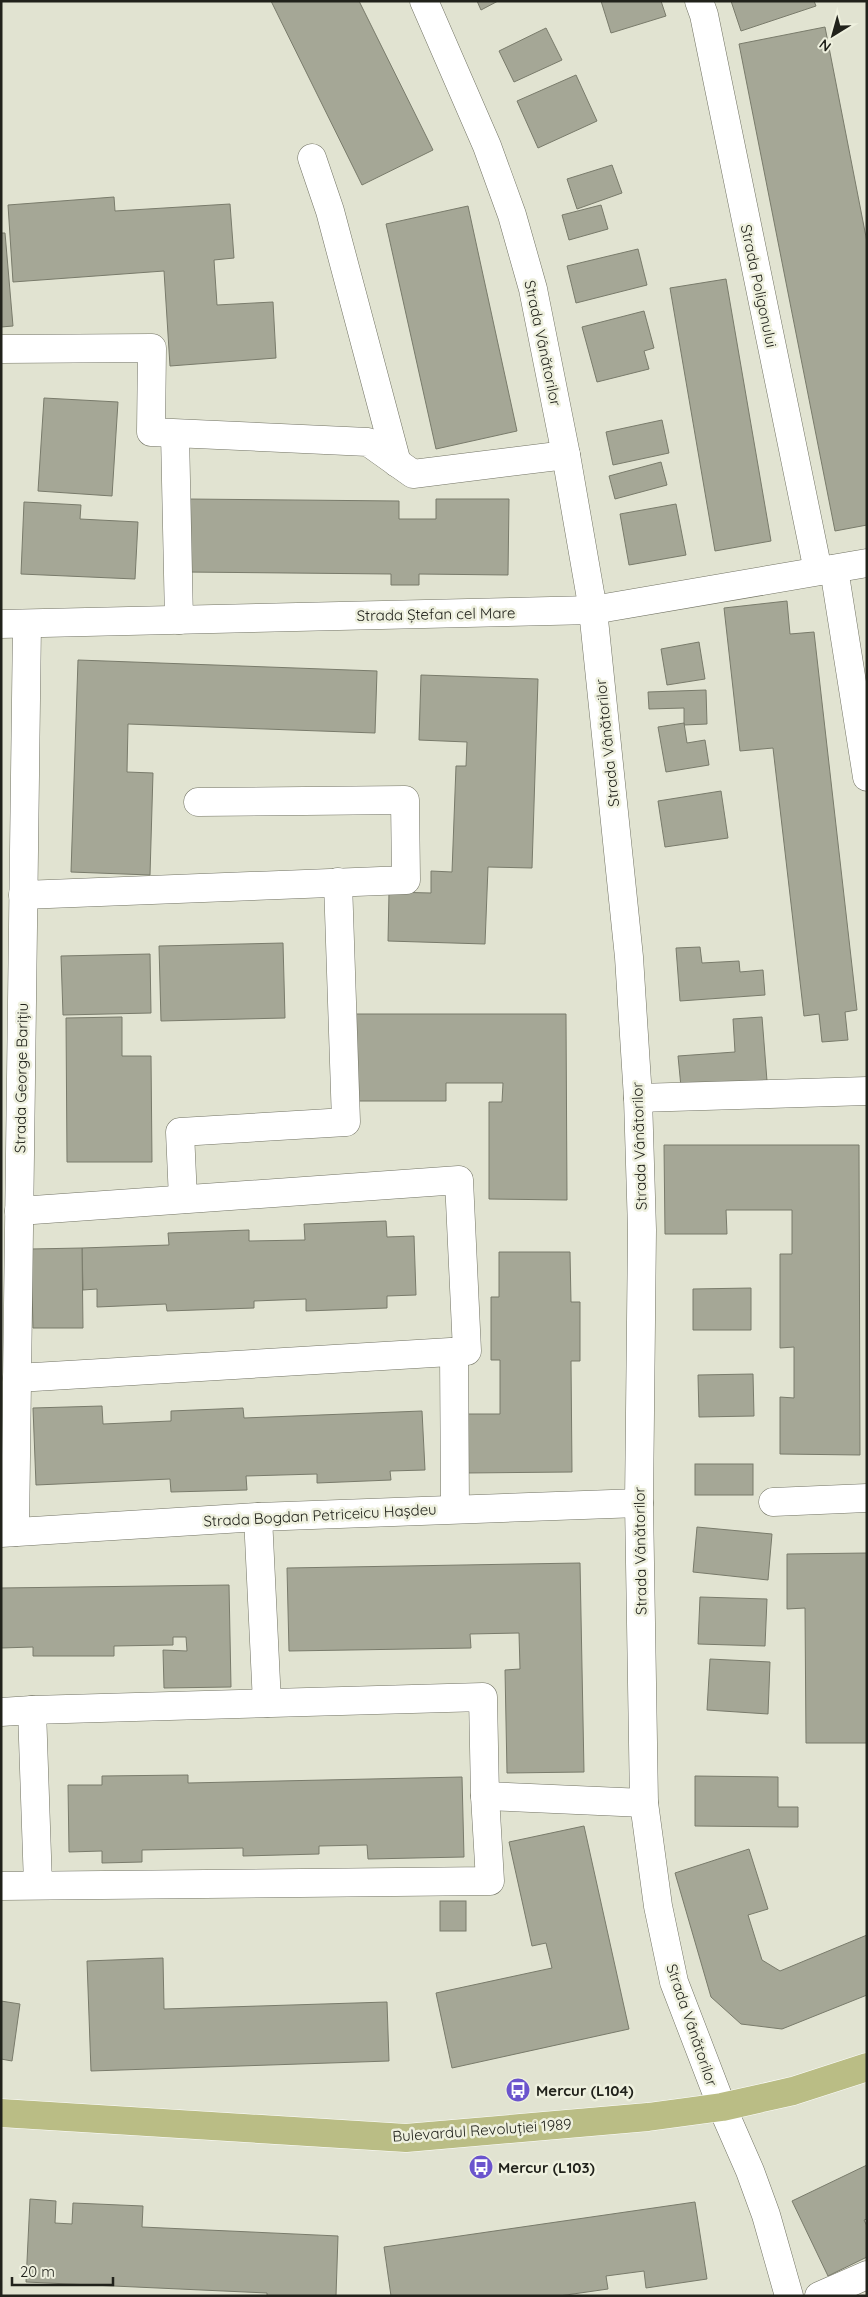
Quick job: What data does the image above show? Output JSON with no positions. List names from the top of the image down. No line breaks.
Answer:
{"streets":{"main road":["Bulevardul Revoluției 1989"],"street":["Strada Poligonului","Strada Vânătorilor","Strada Ștefan cel Mare","Strada George Barițiu","Strada Bogdan Petriceicu Hașdeu"]},"crossings":[["Strada Poligonului","Strada Ștefan cel Mare"],["Strada Vânătorilor","Strada Ștefan cel Mare"],["Strada Vânătorilor","Strada Bogdan Petriceicu Hașdeu"],["Strada Vânătorilor","Bulevardul Revoluției 1989"],["Strada Ștefan cel Mare","Strada George Barițiu"],["Strada George Barițiu","Strada Bogdan Petriceicu Hașdeu"]],"places":{"bus stop":["Mercur (L104)","Mercur (L103)"]},"scale_bar":"20 m","north":"bottom left"}
